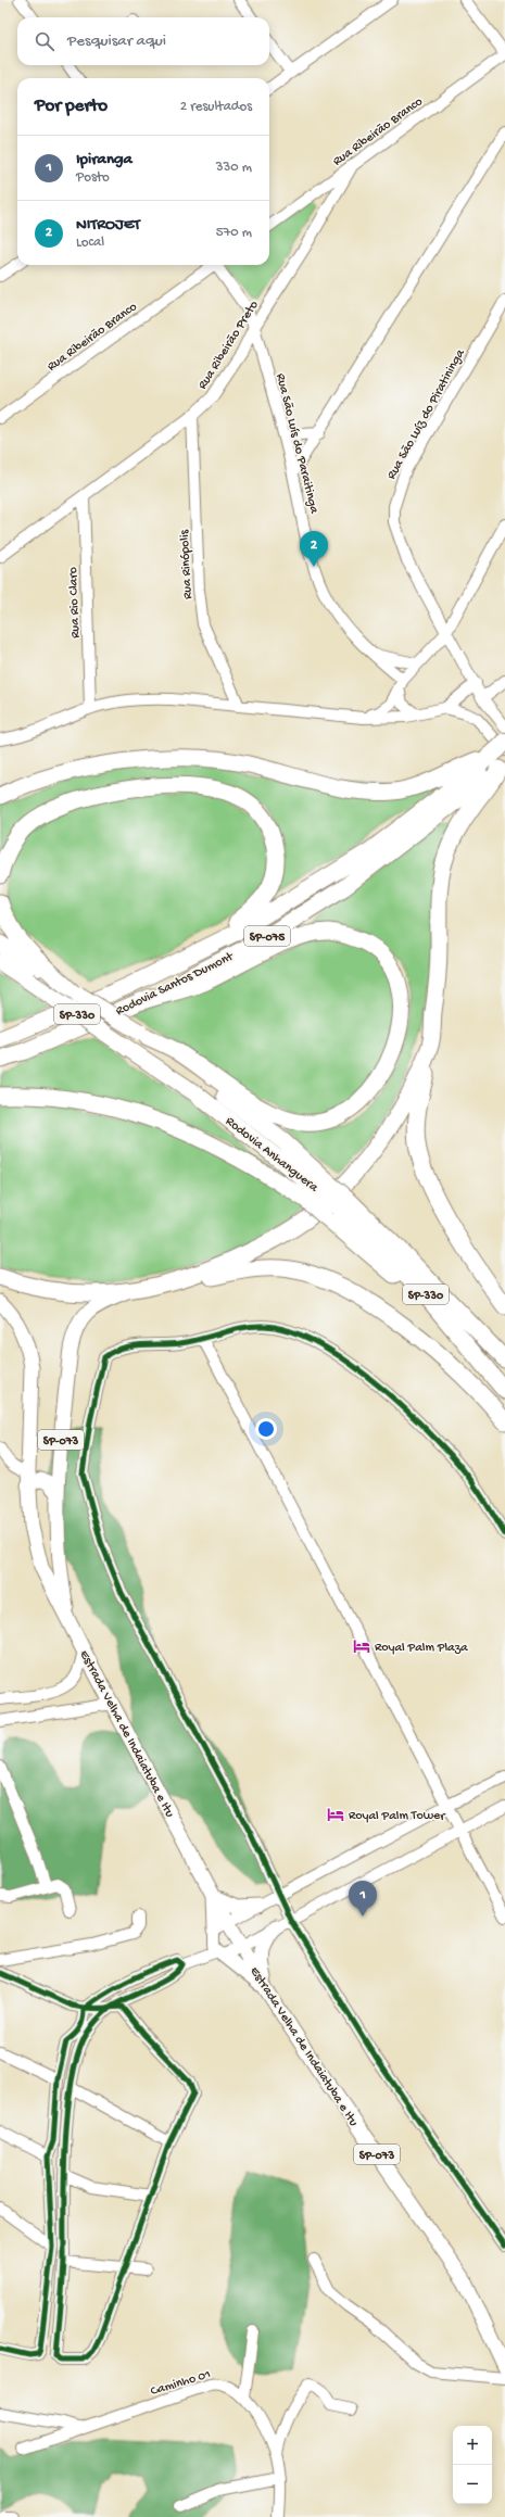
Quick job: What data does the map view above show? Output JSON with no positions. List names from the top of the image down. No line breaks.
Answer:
{"streets":{"highway":["SP-075","Rodovia Santos Dumont","SP-330","Rodovia Anhanguera"],"main road":["SP-073","Estrada Velha de Indaiatuba e Itu"],"street":["Rua Ribeirão Branco","Rua Ribeirão Preto","Rua São Luíz do Piratininga","Rua São Luís do Paraitinga","Rua Rinópolis","Rua Rio Claro","Caminho 01"]},"crossings":[["Rua Ribeirão Branco","Rua Ribeirão Preto"],["Rua Ribeirão Preto","Rua São Luís do Paraitinga"],["Rua Ribeirão Preto","Rua Rinópolis"],["Rua Ribeirão Preto","Rua Rio Claro"],["Rua São Luíz do Piratininga","Rua São Luís do Paraitinga"],["SP-073","Estrada Velha de Indaiatuba e Itu"]],"places":{"hotel":["Royal Palm Plaza","Royal Palm Tower"]},"page":{"search":"Pesquisar aqui","heading":["Por perto","2 resultados"],"list":[{"mark":"1","name":"Ipiranga","note":"Posto","value":"330 m"},{"mark":"2","name":"NITROJET","note":"Local","value":"570 m"}],"pins":["2","1"],"map_buttons":["+","−"]}}
